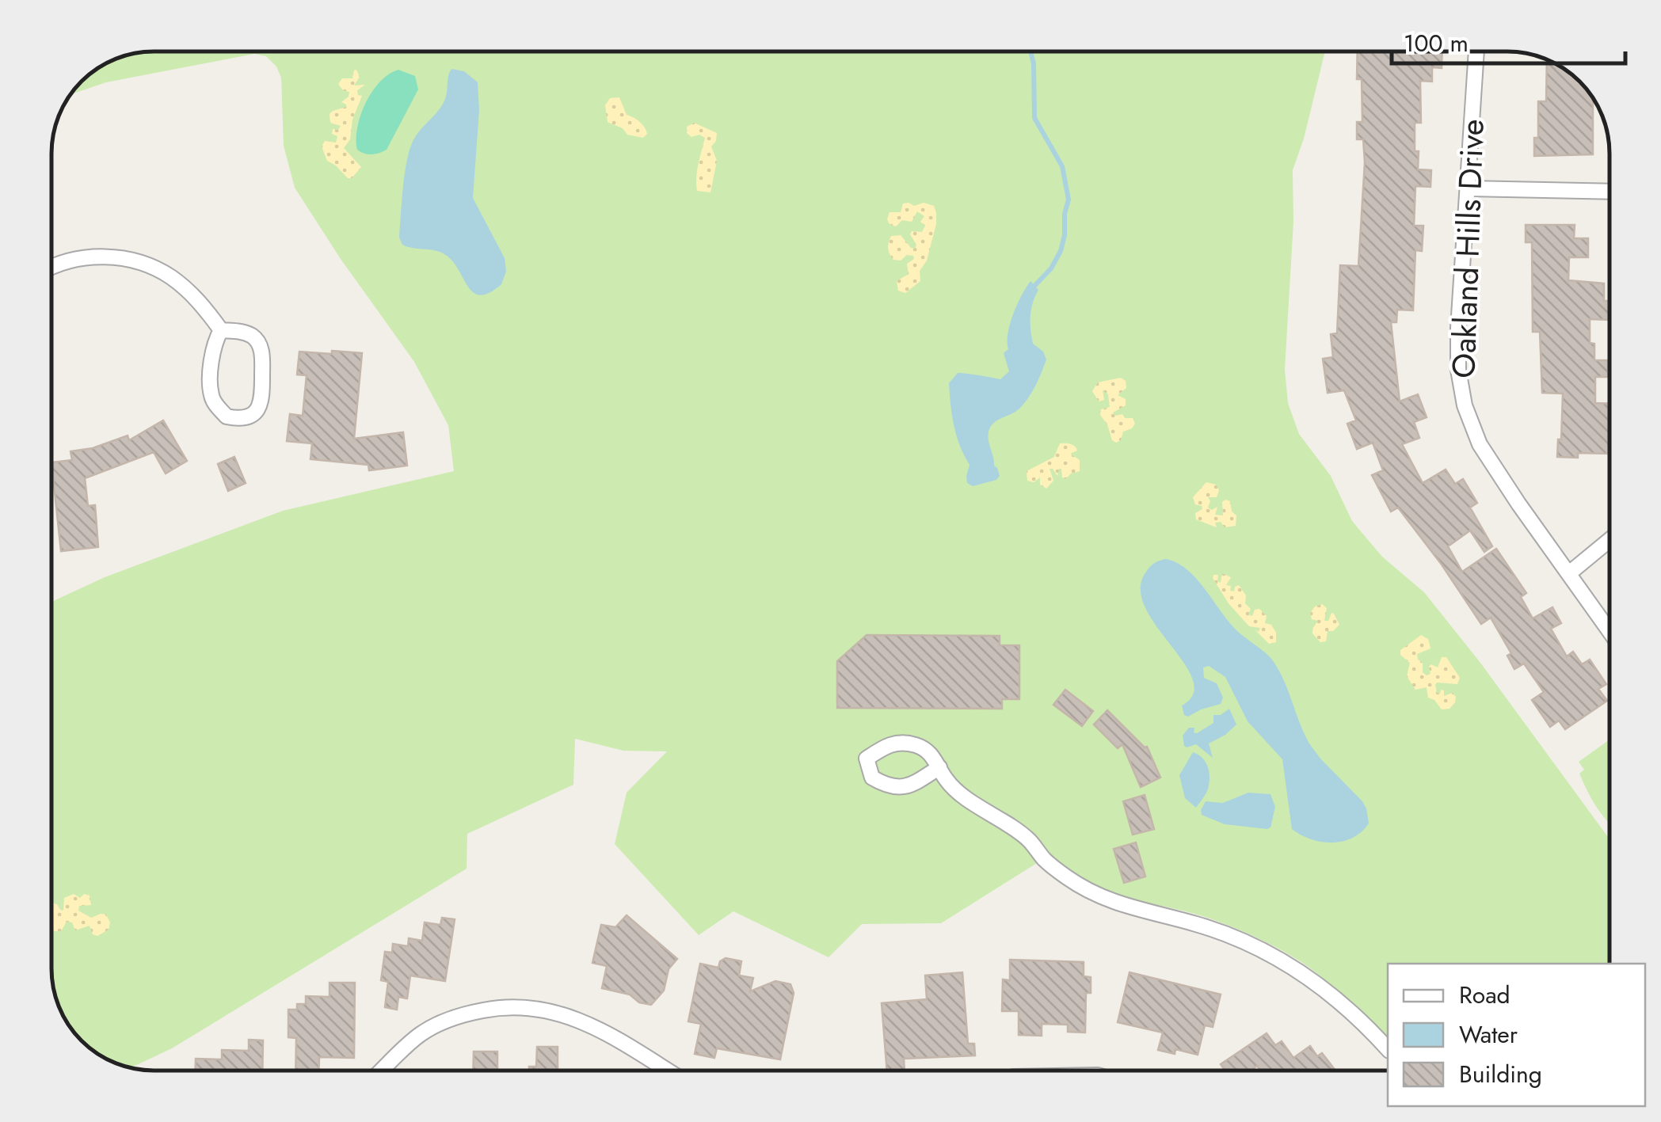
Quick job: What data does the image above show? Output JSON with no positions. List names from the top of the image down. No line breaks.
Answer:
{"streets":{"street":["Oakland Hills Drive"]},"legend":["Road","Water","Building"],"scale_bar":"100 m"}
